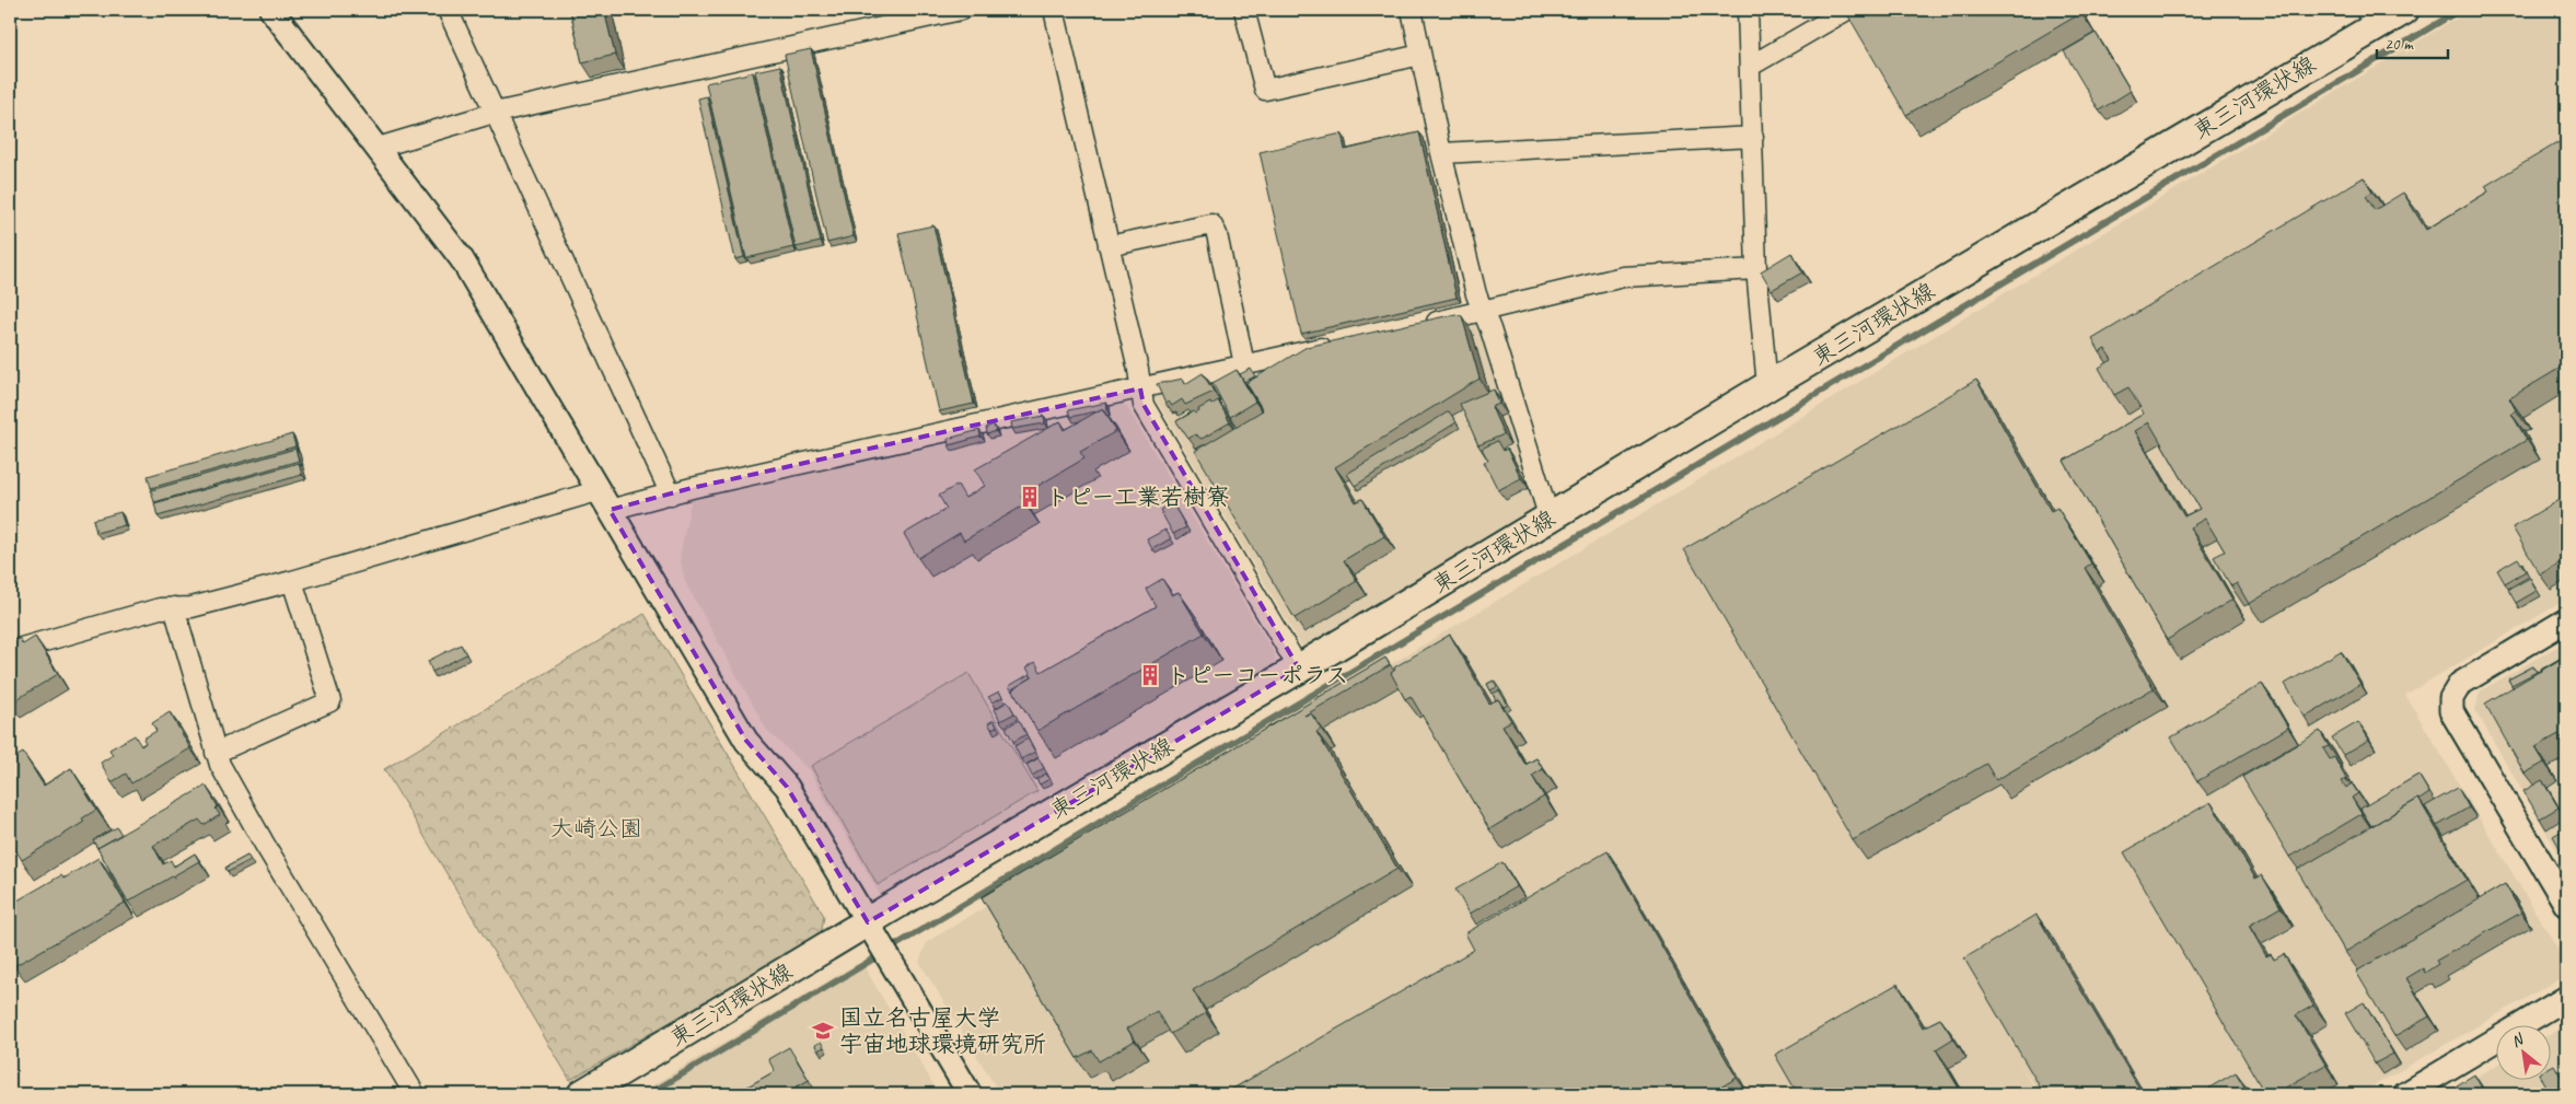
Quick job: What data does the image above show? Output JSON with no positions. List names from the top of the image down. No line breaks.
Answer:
{"streets":{"main road":["東三河環状線"]},"parks":["大崎公園"],"places":{"building":["トピー工業若樹寮","トピーコーポラス"],"school or university":["国立名古屋大学 宇宙地球環境研究所"]},"scale_bar":"20 m","north":"top left"}
